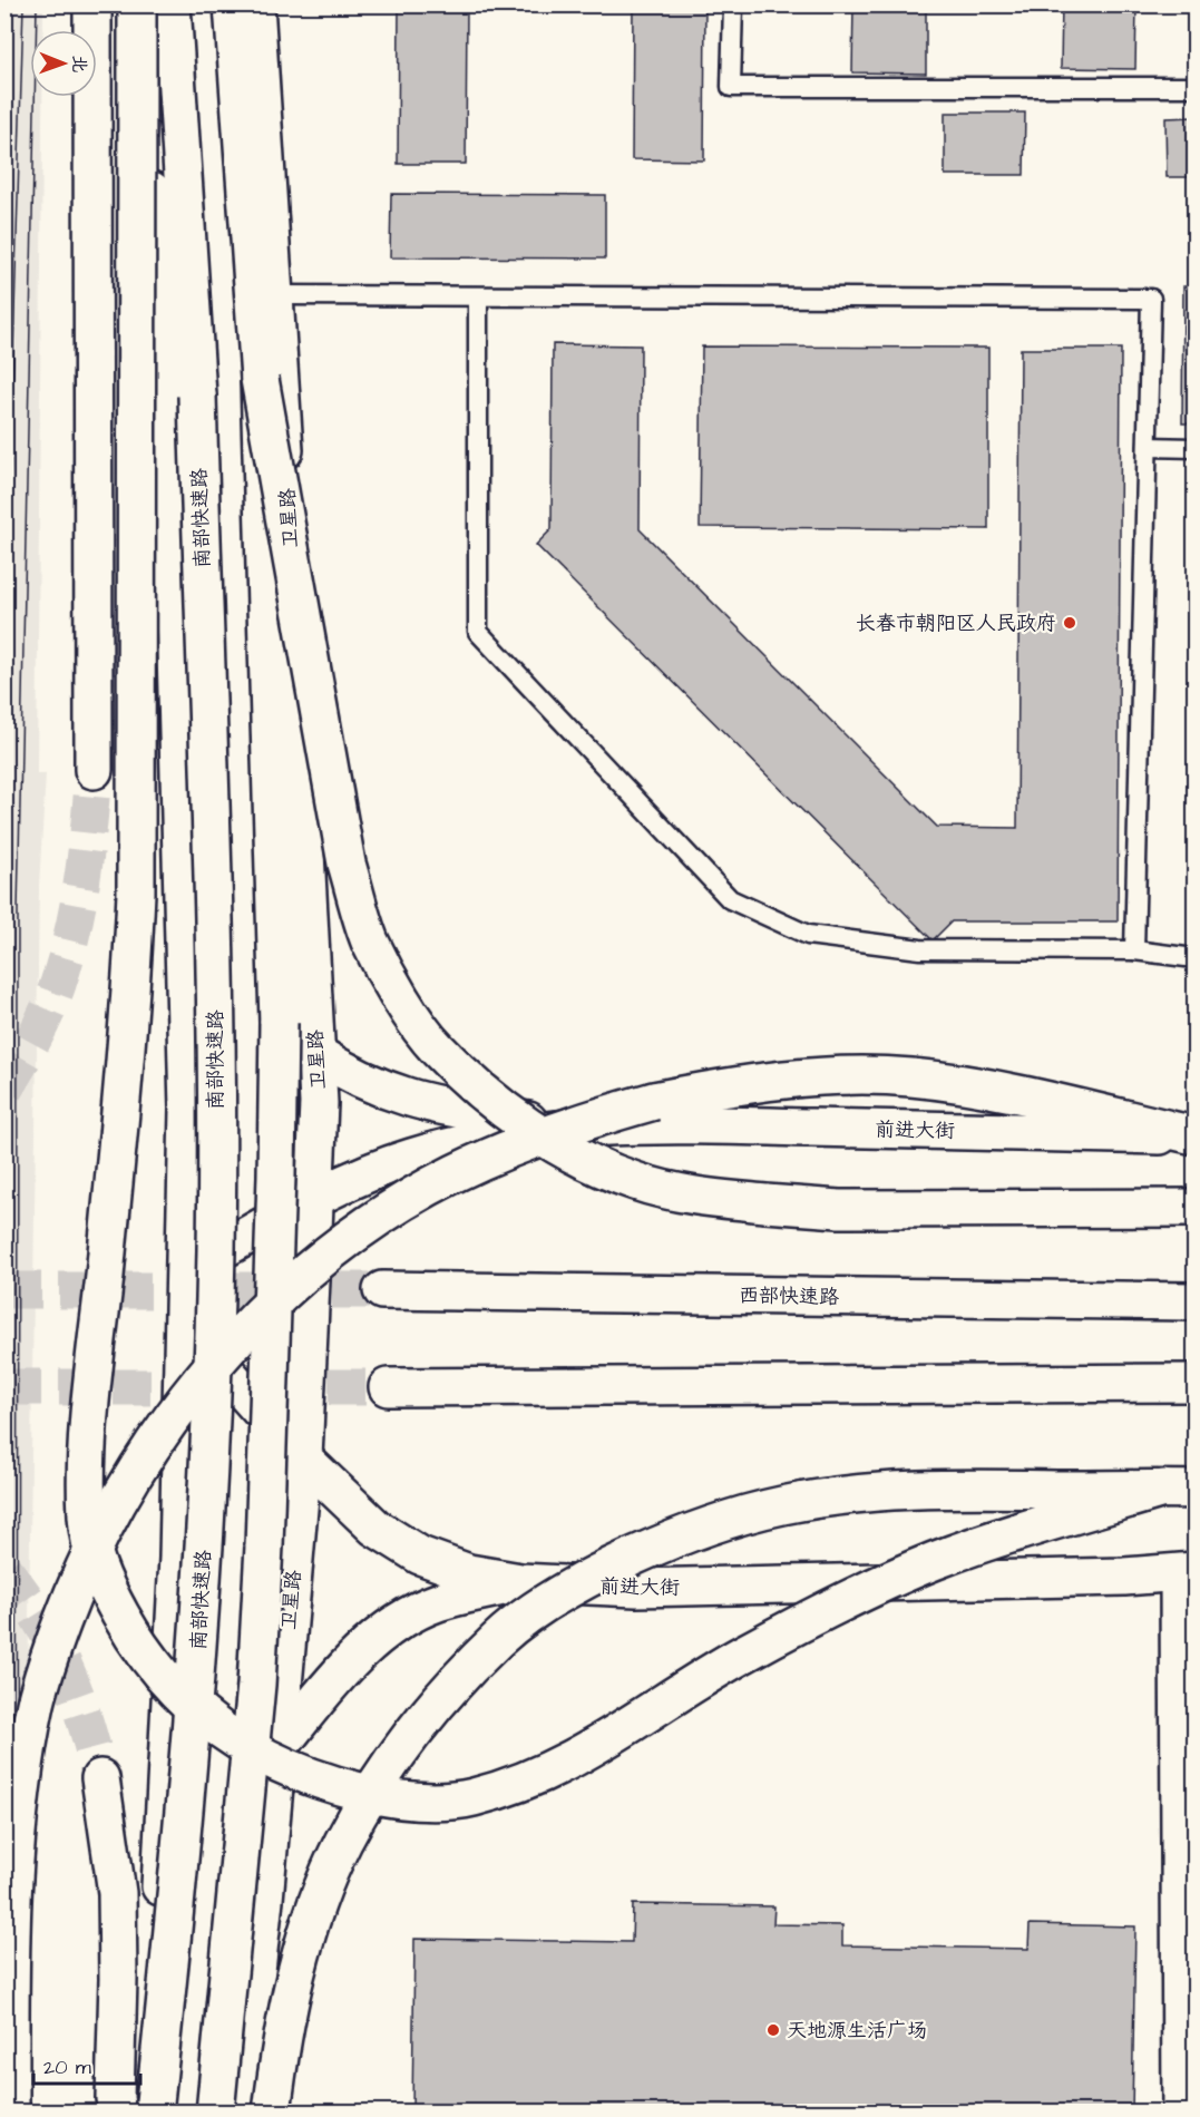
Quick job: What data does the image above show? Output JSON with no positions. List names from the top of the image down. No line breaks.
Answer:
{"streets":{"main road":["南部快速路","卫星路","前进大街","西部快速路"]},"crossings":[["卫星路","前进大街"]],"places":["长春市朝阳区人民政府","天地源生活广场"],"scale_bar":"20 m","north":"right"}
